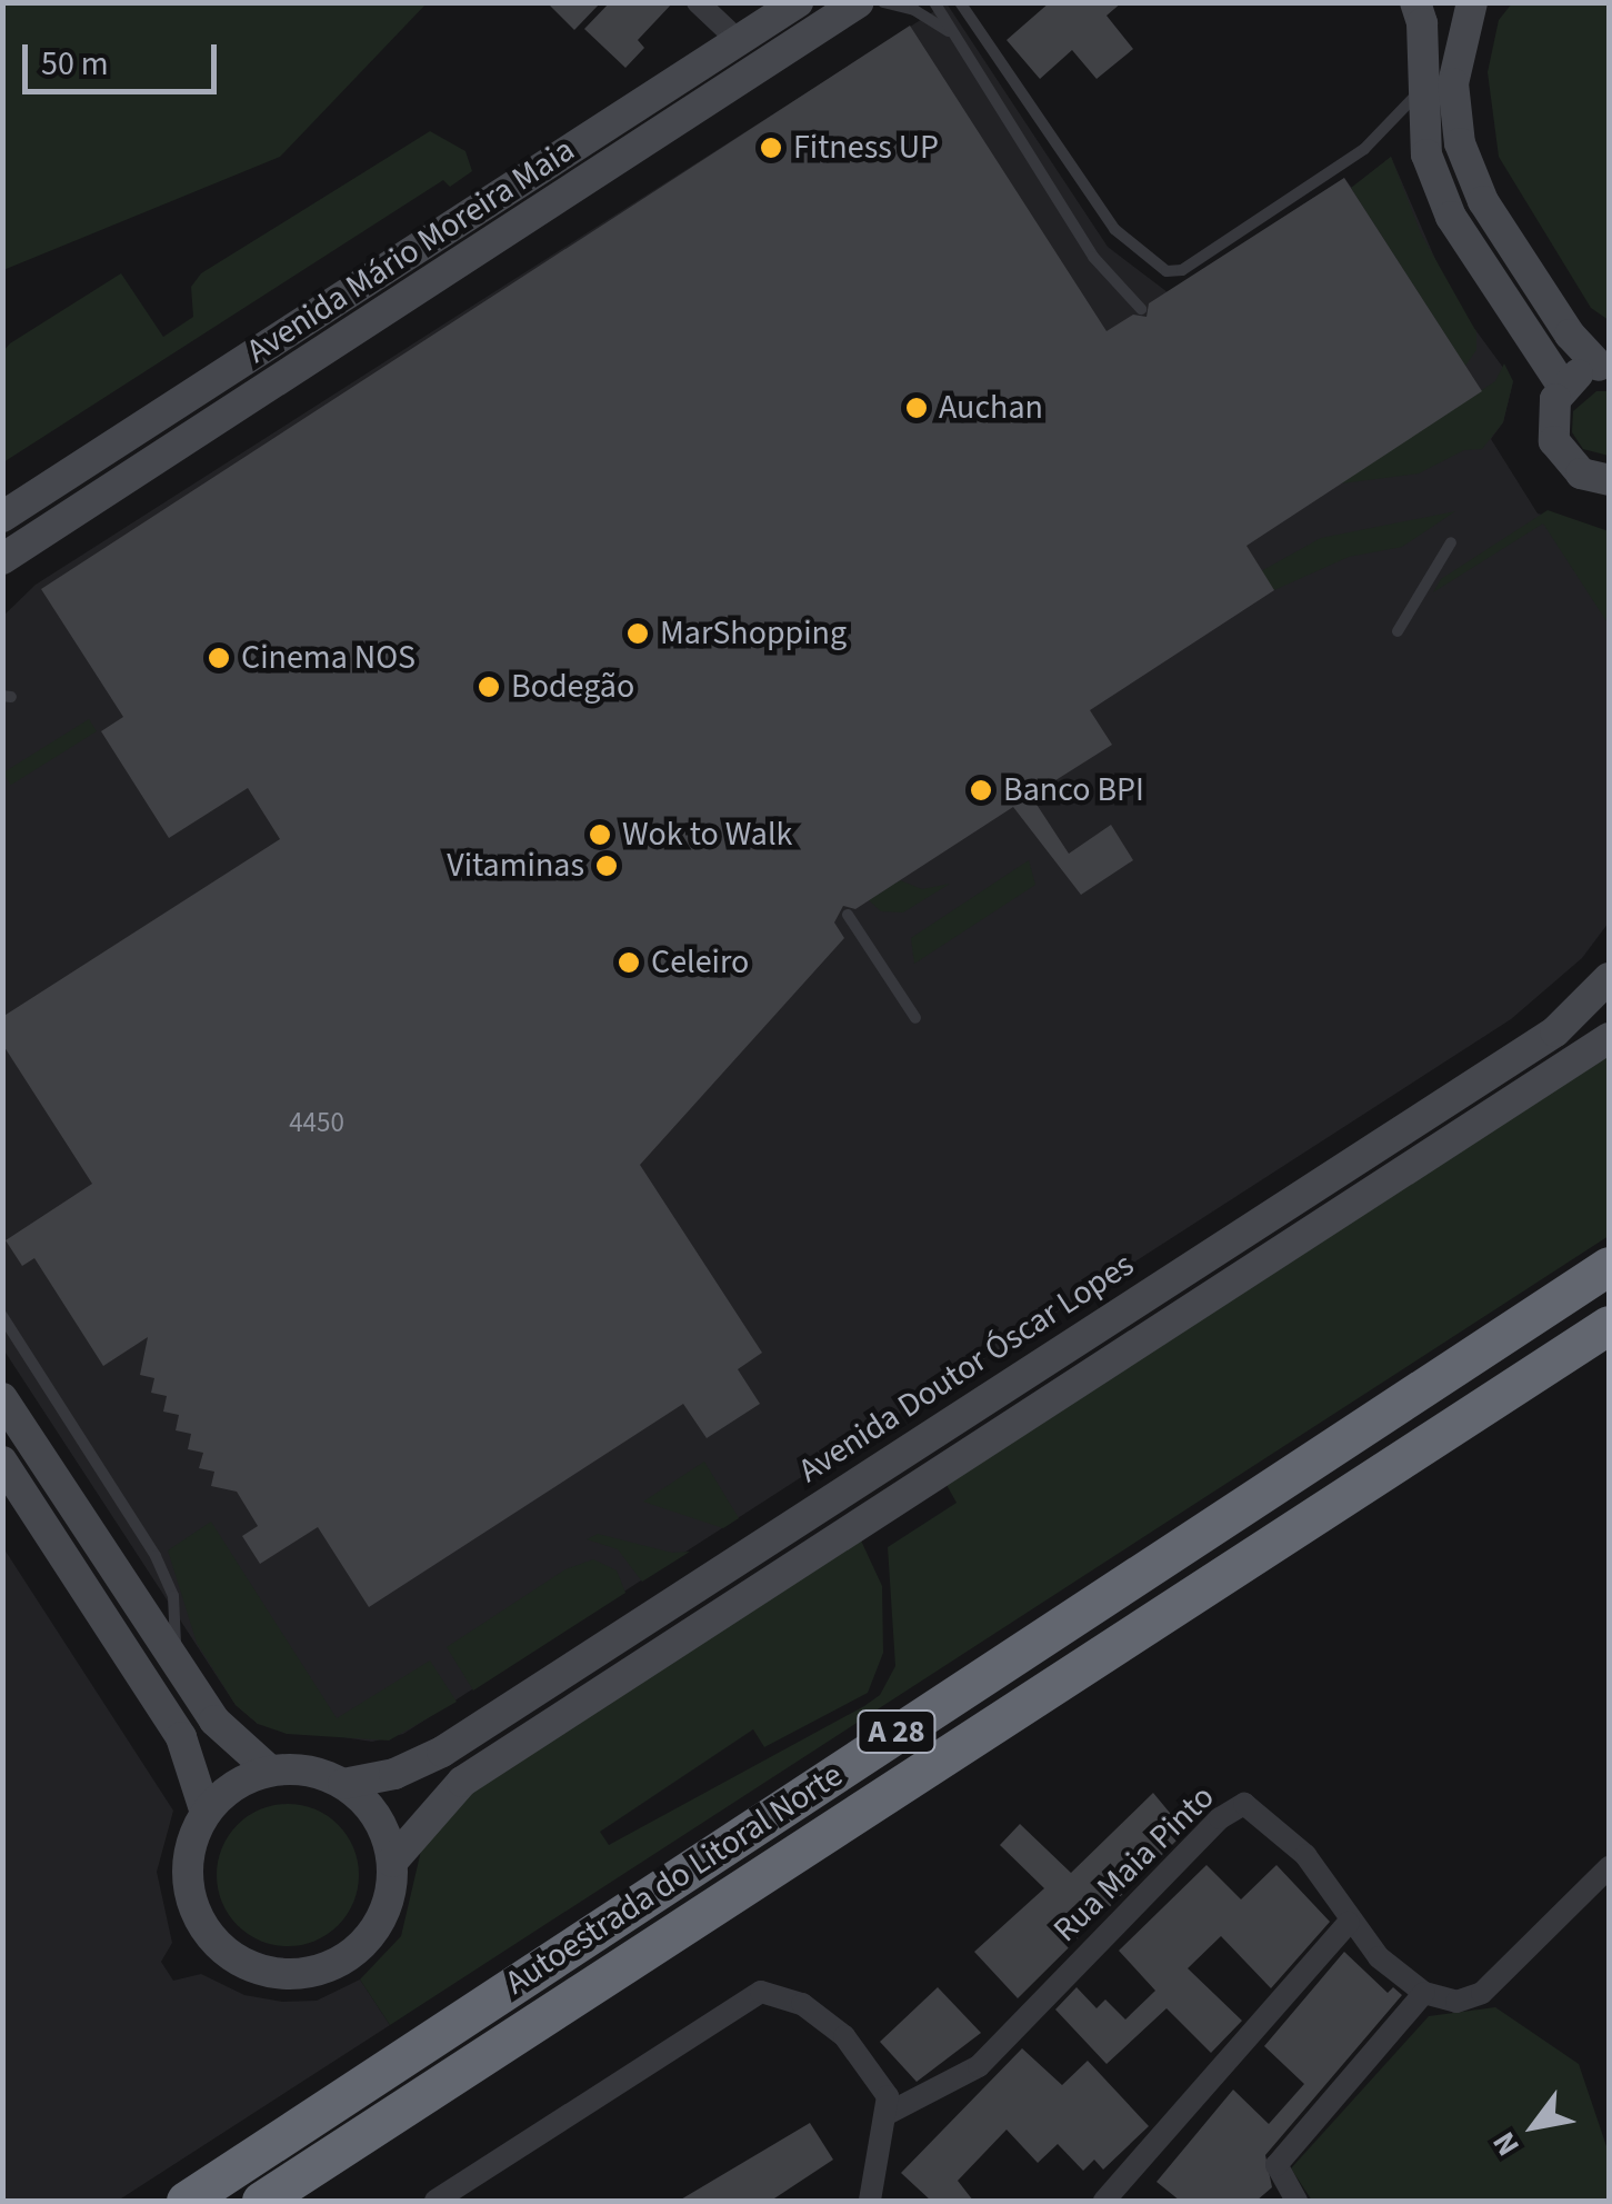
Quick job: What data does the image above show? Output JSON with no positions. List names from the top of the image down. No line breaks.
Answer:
{"streets":{"highway":["A 28","Autoestrada do Litoral Norte"],"main road":["Avenida Mário Moreira Maia","Avenida Doutor Óscar Lopes"],"street":["Rua Maia Pinto"]},"places":["Fitness UP","Auchan","MarShopping","Cinema NOS","Bodegão","Banco BPI","Wok to Walk","Vitaminas","Celeiro"],"house_numbers":["4450"],"scale_bar":"50 m","north":"bottom left"}
